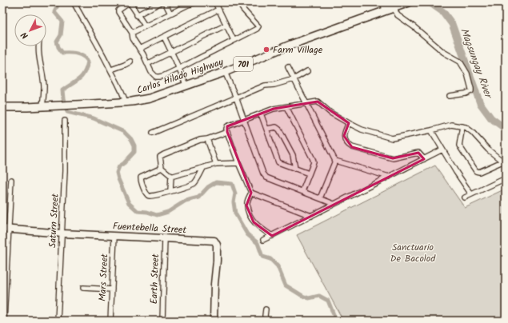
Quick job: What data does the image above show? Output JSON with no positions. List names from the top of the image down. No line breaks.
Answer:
{"streets":{"main road":["701","Carlos Hilado Highway"],"street":["Saturn Street","Fuentebella Street","Mars Street","Earth Street"]},"crossings":[["Saturn Street","Fuentebella Street"],["Fuentebella Street","Mars Street"],["Fuentebella Street","Earth Street"]],"water":["Magsungay River"],"parks":["Sanctuario De Bacolod"],"places":["Farm Village"],"north":"bottom left"}
